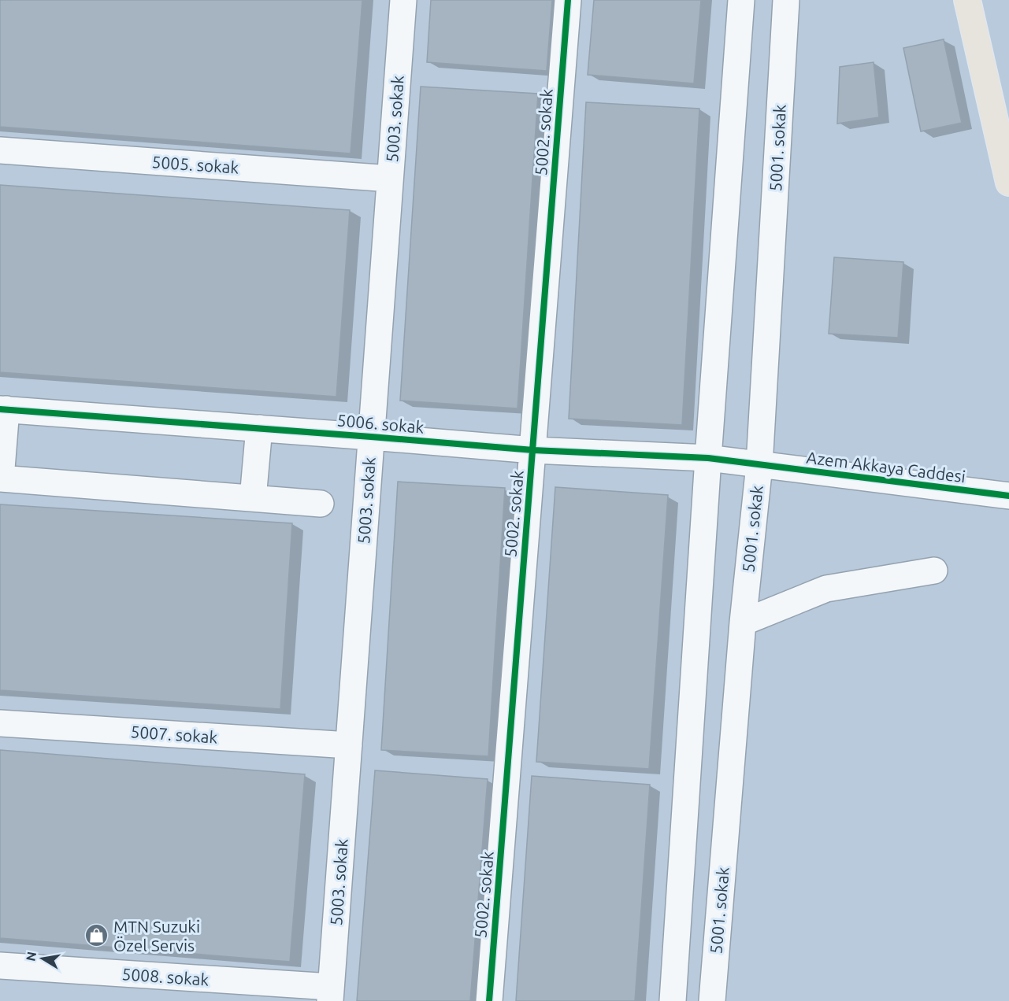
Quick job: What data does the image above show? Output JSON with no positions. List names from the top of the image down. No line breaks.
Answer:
{"streets":{"street":["5003. sokak","5002. sokak","5001. sokak","5005. sokak","5006. sokak","Azem Akkaya Caddesi","5007. sokak","5008. sokak"]},"crossings":[["5003. sokak","5005. sokak"],["5003. sokak","5006. sokak"],["5003. sokak","5007. sokak"],["5003. sokak","5008. sokak"],["5002. sokak","5006. sokak"],["5001. sokak","5006. sokak"],["5001. sokak","Azem Akkaya Caddesi"],["5006. sokak","Azem Akkaya Caddesi"]],"places":{"shop":["MTN Suzuki Özel Servis"]},"north":"left"}
